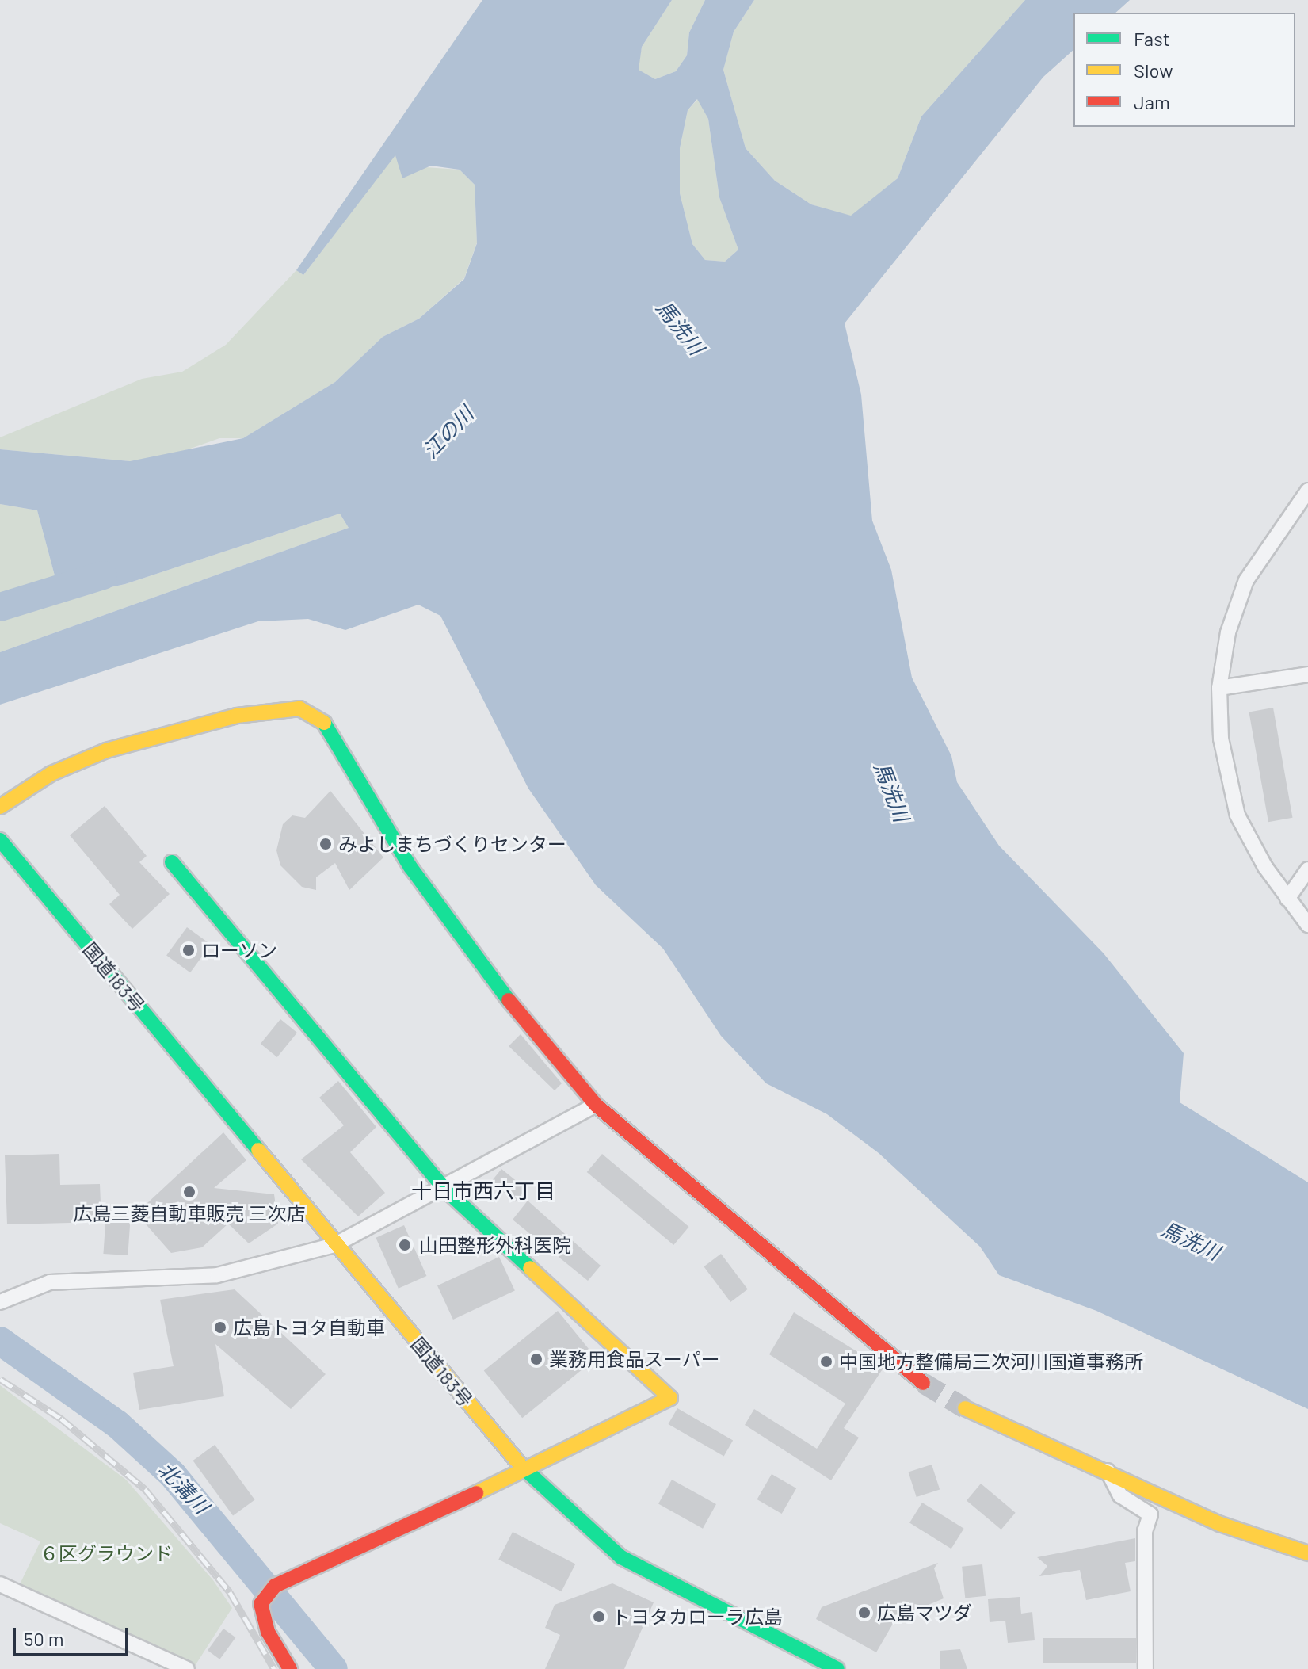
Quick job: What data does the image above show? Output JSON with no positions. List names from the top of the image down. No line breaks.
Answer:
{"streets":{"main road":["国道183号"]},"districts":["十日市西六丁目"],"water":["馬洗川","江の川","北溝川"],"parks":["６区グラウンド"],"places":["みよしまちづくりセンター","ローソン","広島三菱自動車販売 三次店","山田整形外科医院","広島トヨタ自動車","業務用食品スーパー","中国地方整備局三次河川国道事務所","広島マツダ","トヨタカローラ広島"],"legend":["Fast","Slow","Jam"],"scale_bar":"50 m"}
